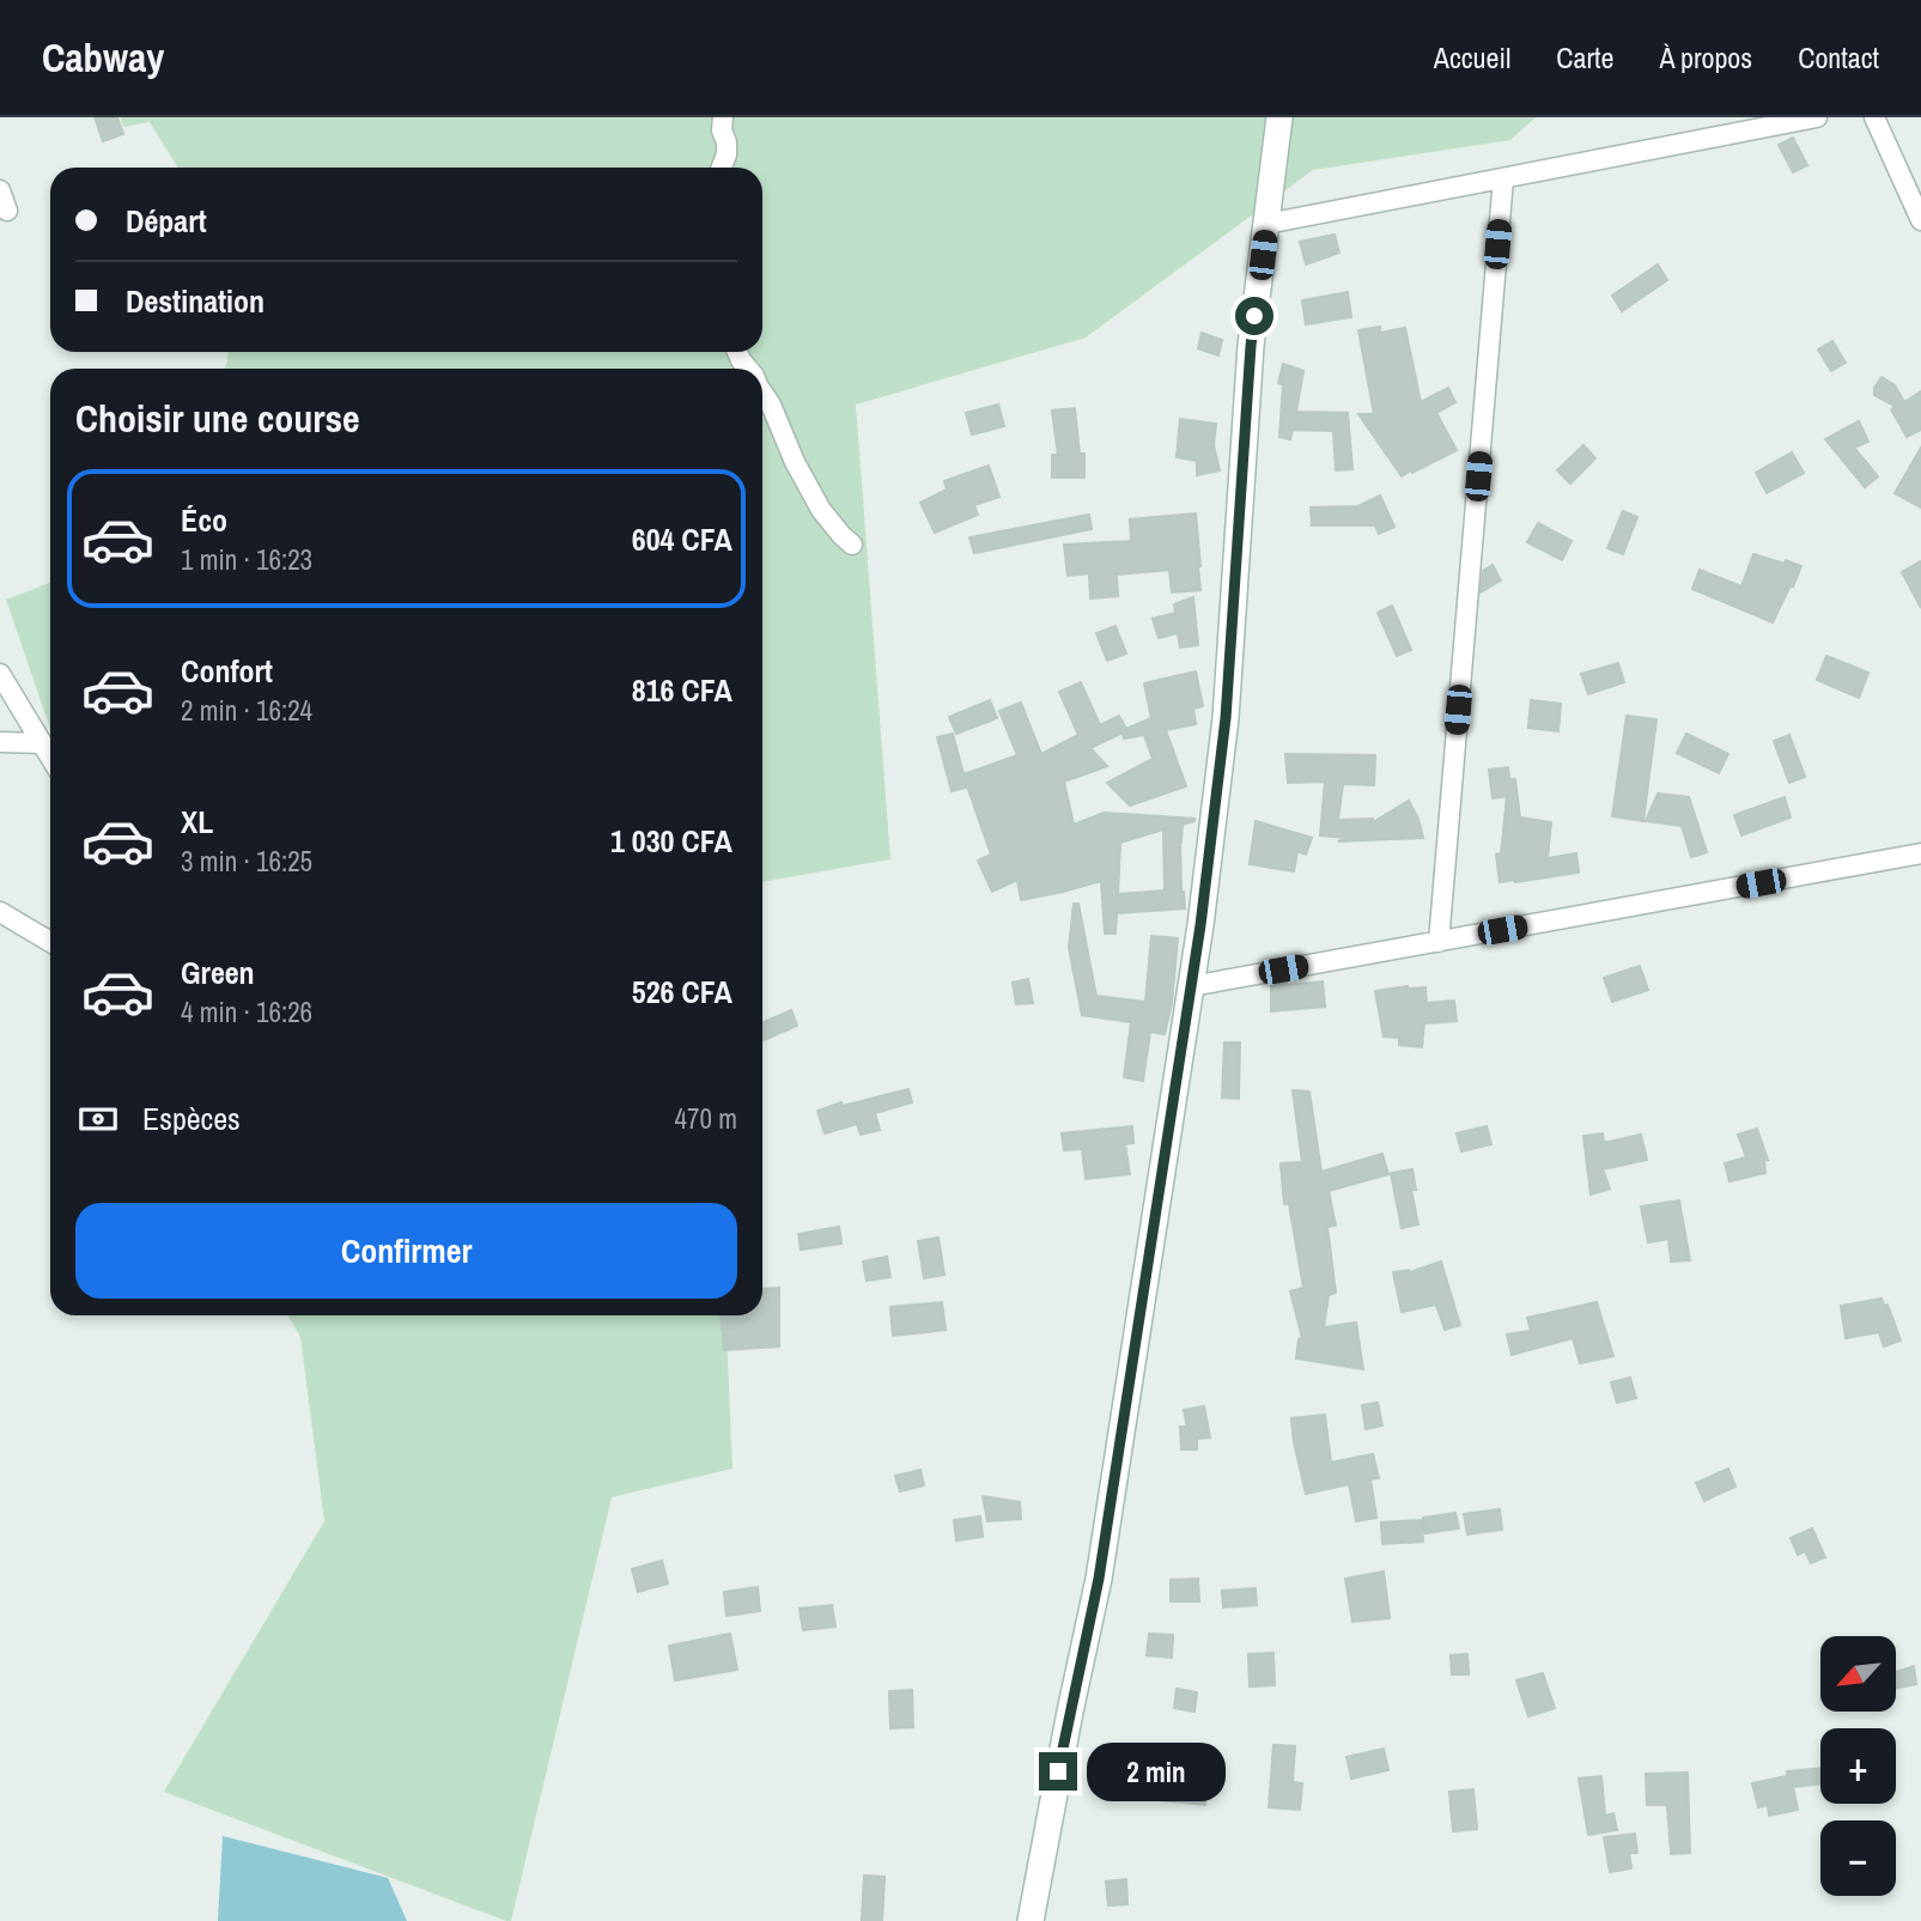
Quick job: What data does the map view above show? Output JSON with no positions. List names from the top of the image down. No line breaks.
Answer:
{"north":"bottom left","page":{"header":"Cabway","nav":["Accueil","Carte","À propos","Contact"],"banner":["Départ","Destination"],"heading":"Choisir une course","list":[{"name":"Éco","note":"1 min · 16:23","value":"604 CFA"},{"name":"Confort","note":"2 min · 16:24","value":"816 CFA"},{"name":"XL","note":"3 min · 16:25","value":"1 030 CFA"},{"name":"Green","note":"4 min · 16:26","value":"526 CFA"}],"pay":["Espèces","470 m"],"buttons":"Confirmer","map_buttons":["+","−"],"bubble":"2 min"}}
